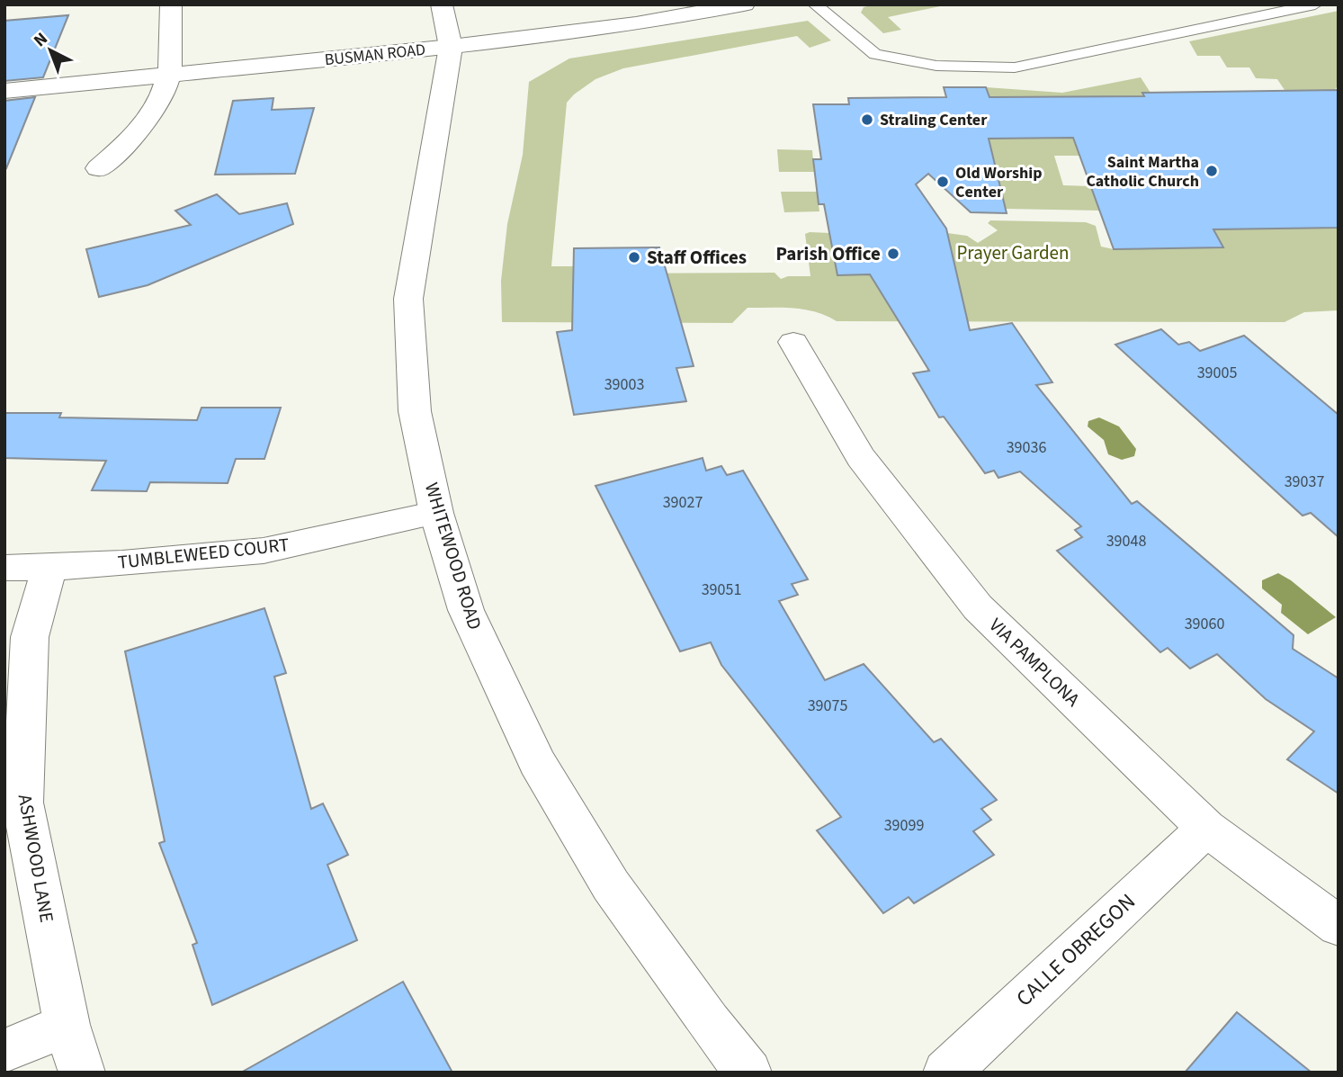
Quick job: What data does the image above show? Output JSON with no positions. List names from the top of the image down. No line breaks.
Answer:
{"streets":{"street":["BUSMAN ROAD","TUMBLEWEED COURT","WHITEWOOD ROAD","VIA PAMPLONA","ASHWOOD LANE","CALLE OBREGON"]},"crossings":[["BUSMAN ROAD","WHITEWOOD ROAD"],["TUMBLEWEED COURT","WHITEWOOD ROAD"],["TUMBLEWEED COURT","ASHWOOD LANE"],["VIA PAMPLONA","CALLE OBREGON"]],"parks":["Prayer Garden"],"places":["Straling Center","Saint Martha Catholic Church","Old Worship Center","Parish Office","Staff Offices"],"house_numbers":["39005","39003","39036","39037","39027","39048","39051","39060","39075","39099"],"north":"top left"}
